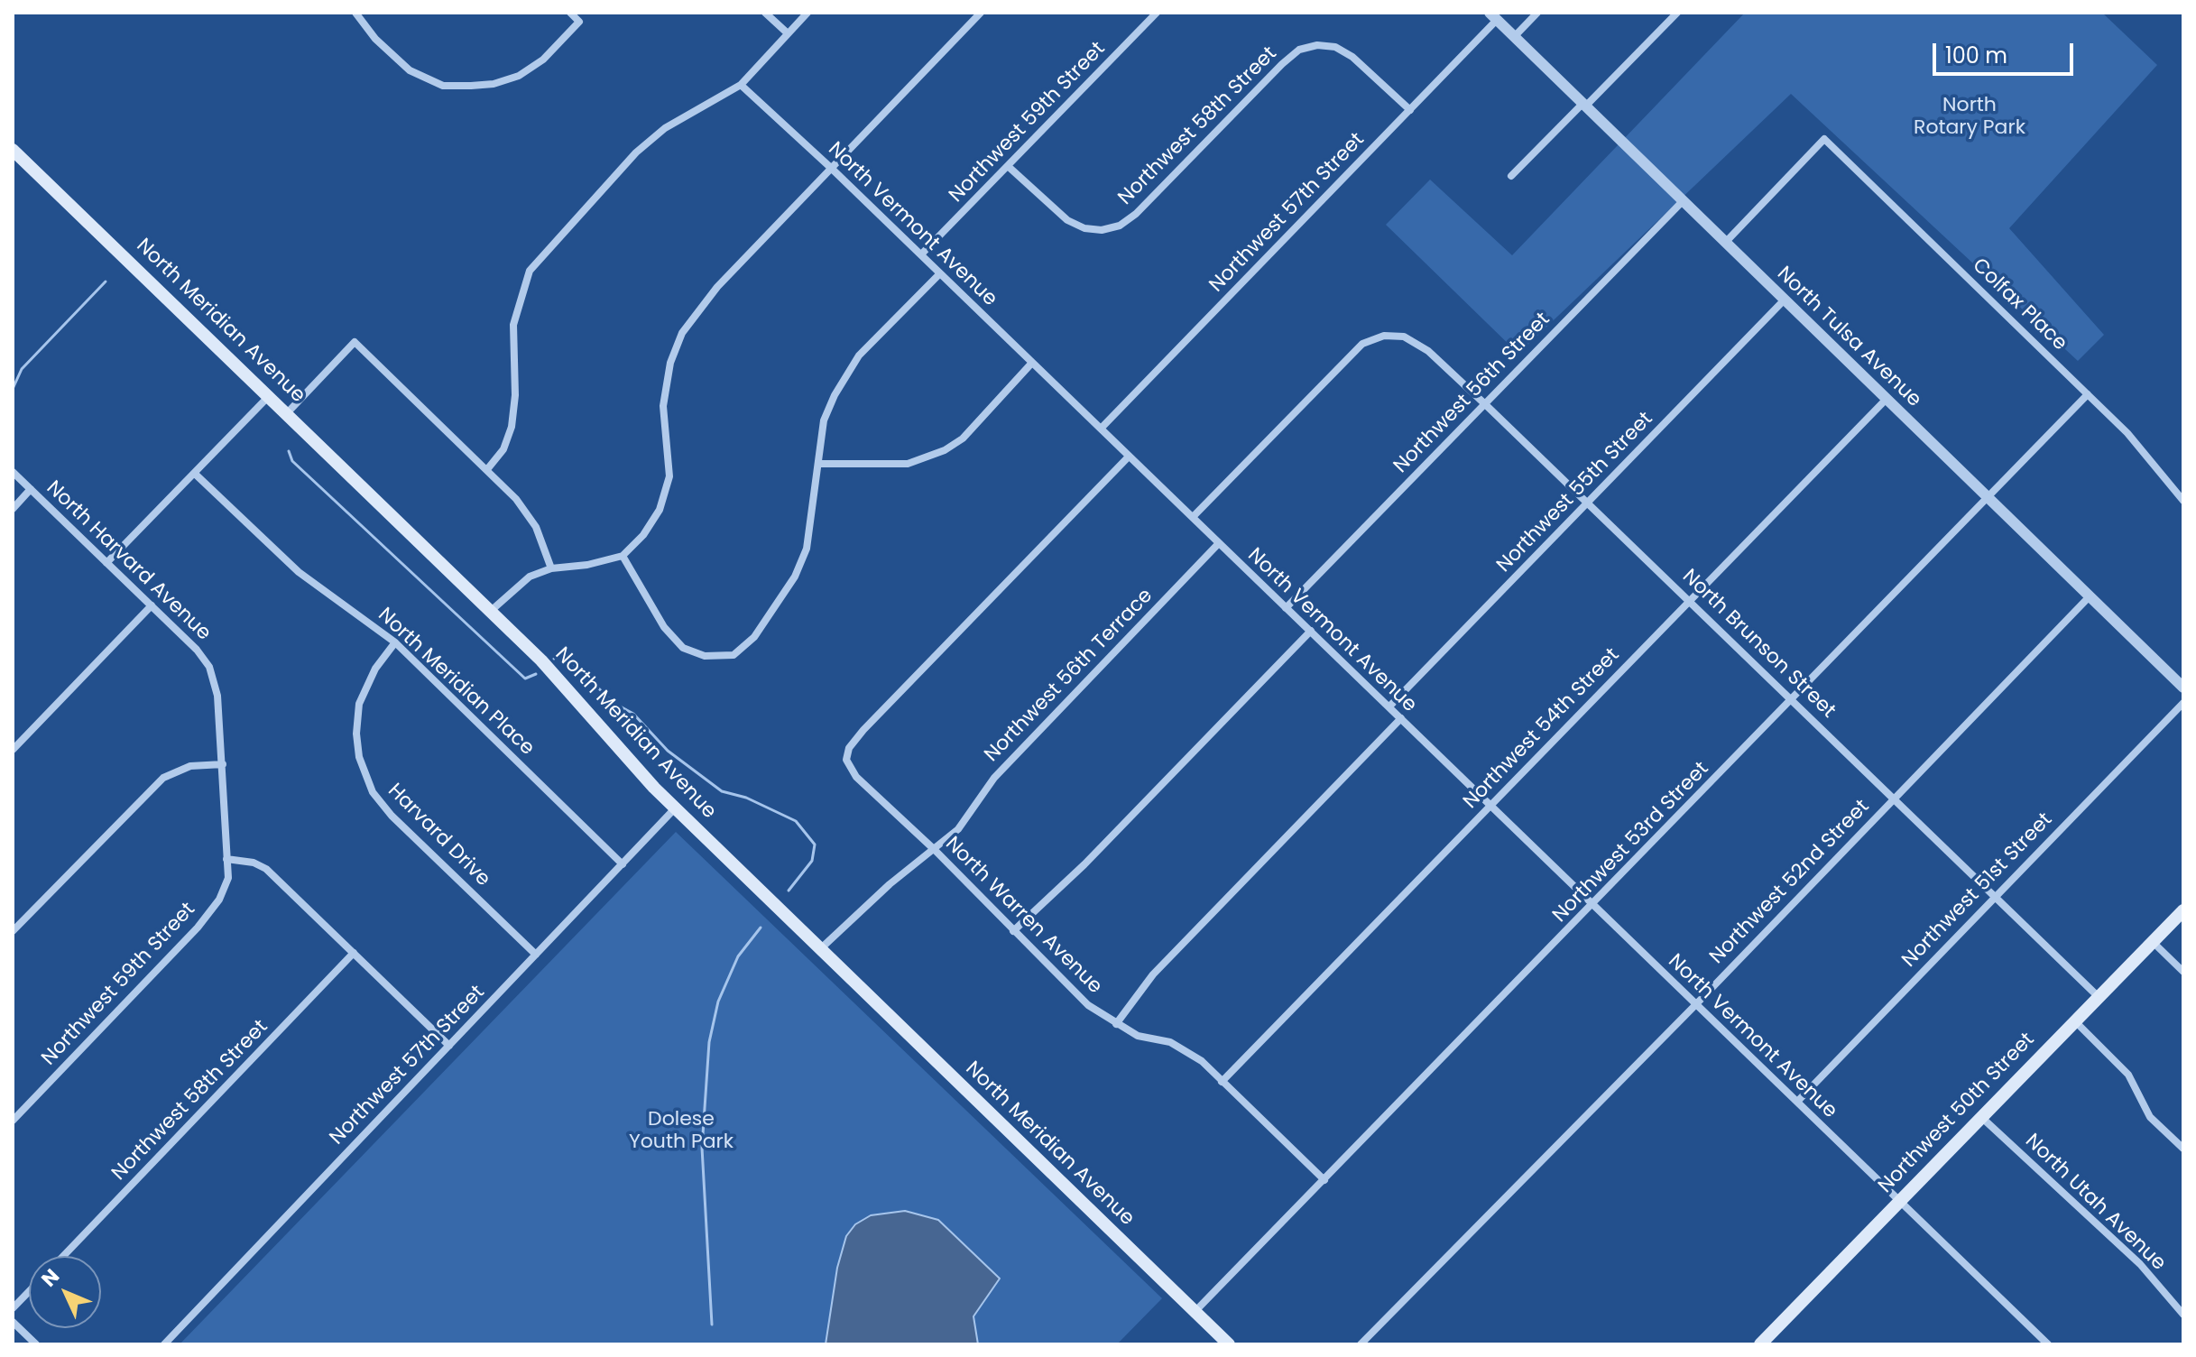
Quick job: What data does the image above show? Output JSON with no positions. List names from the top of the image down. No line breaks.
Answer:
{"streets":{"main road":["North Meridian Avenue","Northwest 50th Street"],"street":["Northwest 59th Street","Northwest 58th Street","Northwest 57th Street","North Vermont Avenue","Colfax Place","North Tulsa Avenue","Northwest 56th Street","Northwest 55th Street","North Harvard Avenue","North Brunson Street","Northwest 56th Terrace","North Meridian Place","Northwest 54th Street","Harvard Drive","Northwest 53rd Street","Northwest 52nd Street","Northwest 51st Street","North Warren Avenue","North Utah Avenue"]},"crossings":[["Northwest 59th Street","Northwest 58th Street"],["Northwest 59th Street","North Vermont Avenue"],["Northwest 59th Street","North Harvard Avenue"],["Northwest 58th Street","Northwest 57th Street"],["Northwest 57th Street","North Vermont Avenue"],["Northwest 57th Street","North Meridian Avenue"],["Northwest 57th Street","North Tulsa Avenue"],["Northwest 57th Street","North Meridian Place"],["Northwest 57th Street","Harvard Drive"],["North Vermont Avenue","Northwest 56th Street"],["North Vermont Avenue","Northwest 55th Street"],["North Vermont Avenue","North Brunson Street"],["North Vermont Avenue","Northwest 56th Terrace"],["North Vermont Avenue","Northwest 54th Street"],["North Vermont Avenue","Northwest 53rd Street"],["North Vermont Avenue","Northwest 52nd Street"],["North Vermont Avenue","Northwest 51st Street"],["North Vermont Avenue","North Warren Avenue"],["North Vermont Avenue","Northwest 50th Street"],["Colfax Place","North Tulsa Avenue"],["Colfax Place","Northwest 53rd Street"],["North Meridian Avenue","Northwest 56th Terrace"],["North Meridian Avenue","Northwest 53rd Street"],["North Tulsa Avenue","Northwest 56th Street"],["North Tulsa Avenue","Northwest 55th Street"],["North Tulsa Avenue","Northwest 54th Street"],["North Tulsa Avenue","Northwest 53rd Street"],["North Tulsa Avenue","Northwest 52nd Street"],["Northwest 56th Street","North Brunson Street"],["Northwest 55th Street","North Brunson Street"],["North Brunson Street","Northwest 54th Street"],["North Brunson Street","Northwest 53rd Street"],["North Brunson Street","Northwest 52nd Street"],["North Brunson Street","Northwest 51st Street"],["North Brunson Street","Northwest 50th Street"],["Northwest 56th Terrace","North Warren Avenue"],["North Meridian Place","Harvard Drive"],["Northwest 54th Street","North Warren Avenue"],["Northwest 53rd Street","North Warren Avenue"],["Northwest 50th Street","North Utah Avenue"]],"parks":["North Rotary Park","Dolese Youth Park"],"scale_bar":"100 m","north":"top left"}
